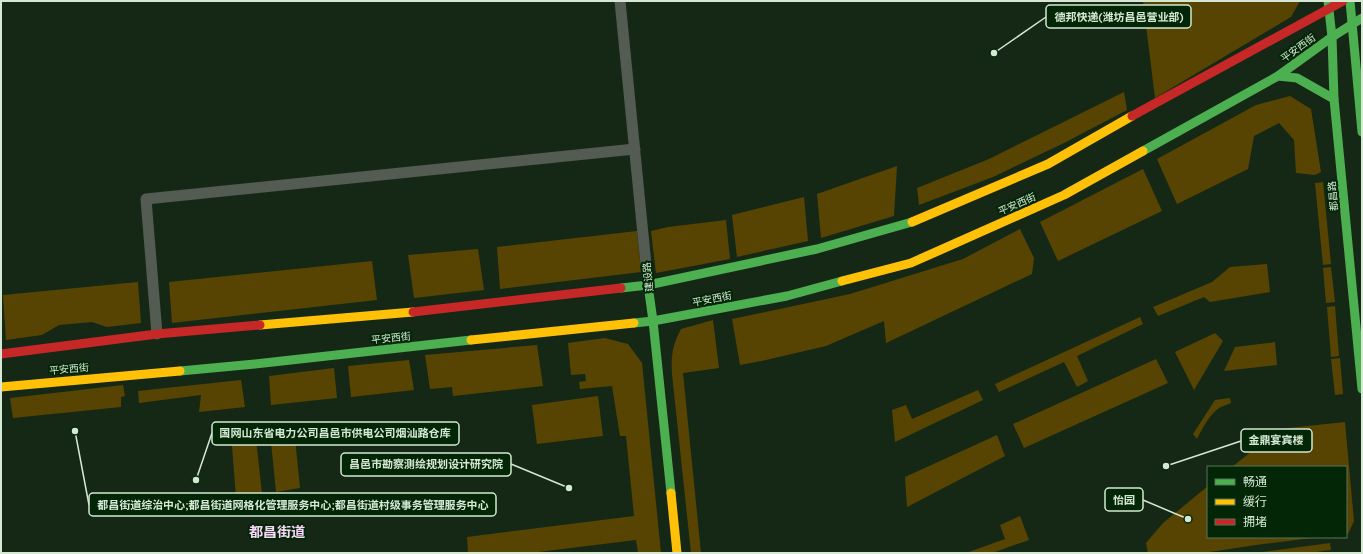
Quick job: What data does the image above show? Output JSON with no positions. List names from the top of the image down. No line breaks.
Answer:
{"streets":{"main road":["平安西街","都昌路","建设路"]},"crossings":[["平安西街","都昌路"],["平安西街","建设路"]],"districts":["都昌街道"],"places":["德邦快递(潍坊昌邑营业部)","都昌街道综治中心;都昌街道网格化管理服务中心;都昌街道村级事务管理服务中心","金鼎宴宾楼","国网山东省电力公司昌邑市供电公司烟汕路仓库","昌邑市勘察测绘规划设计研究院","怡园"],"legend":["畅通","缓行","拥堵"]}
